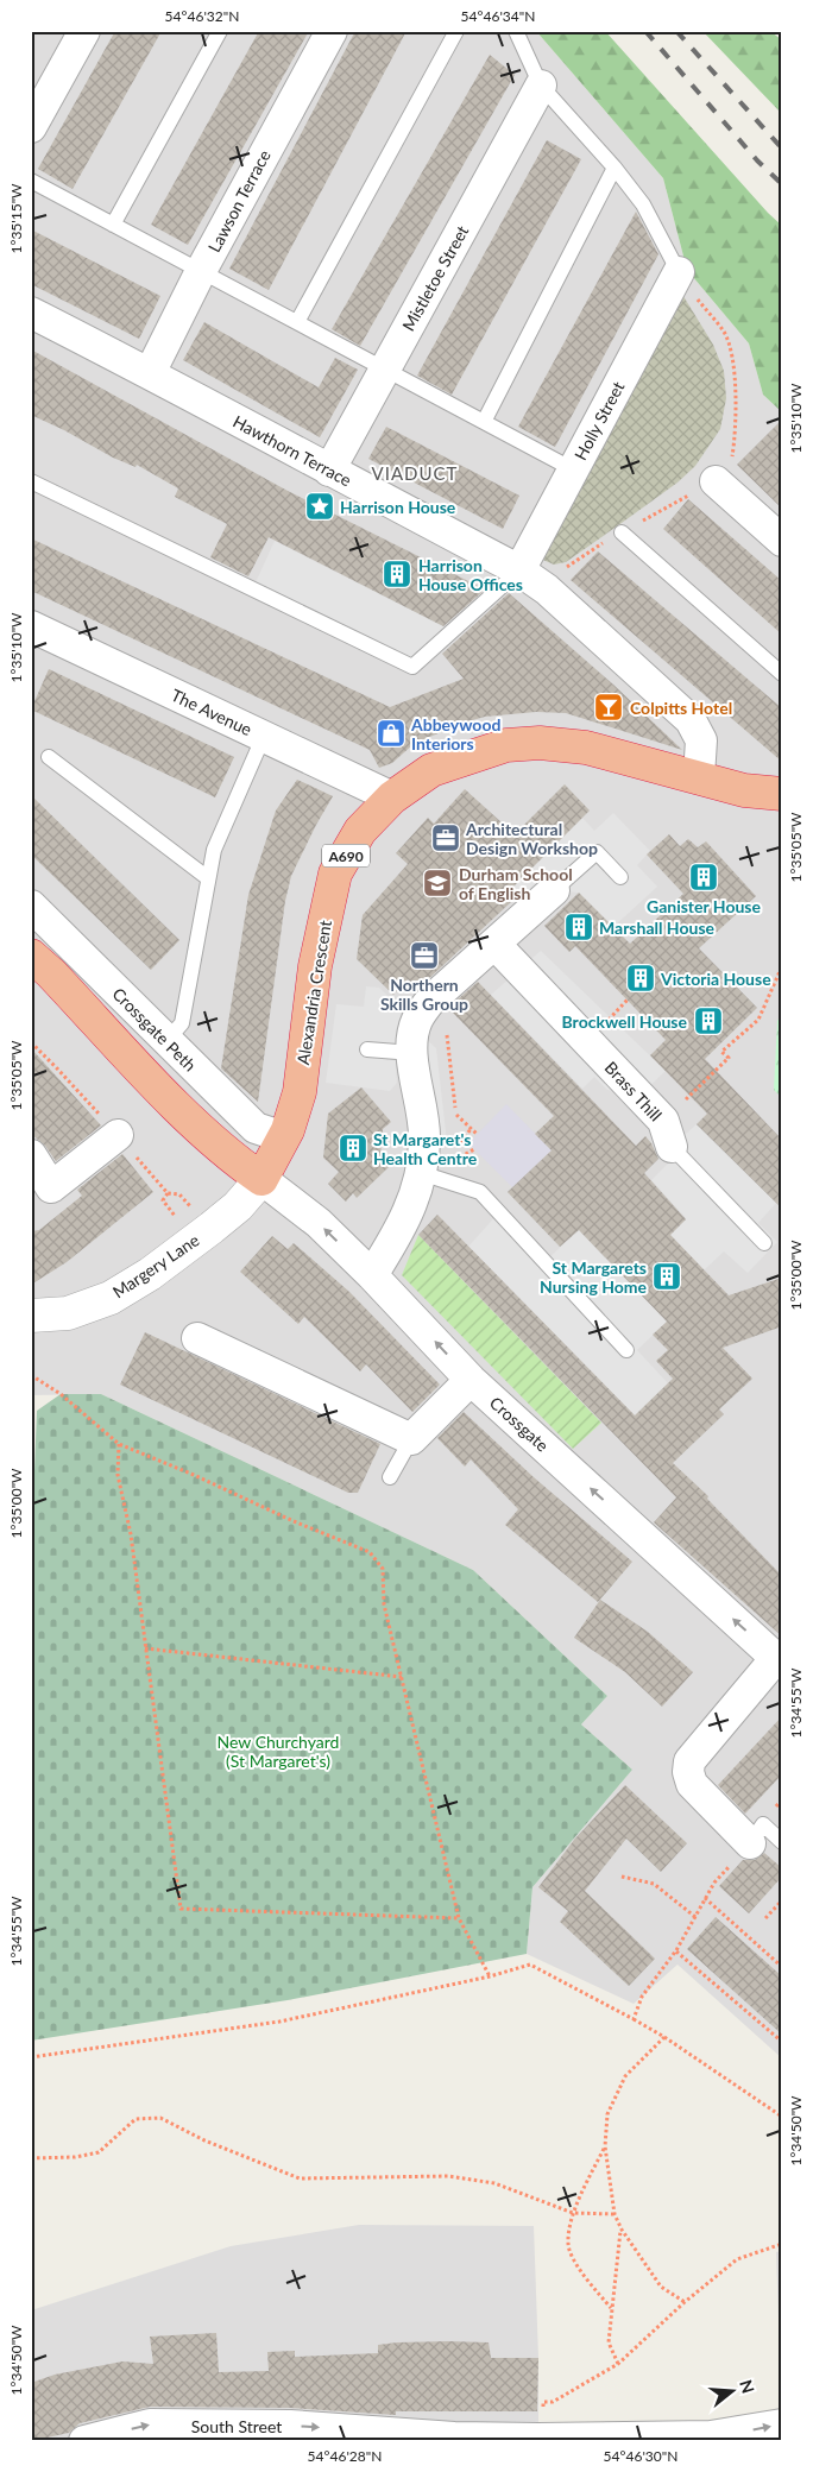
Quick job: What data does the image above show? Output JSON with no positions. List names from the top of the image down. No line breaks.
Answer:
{"streets":{"highway":["A690","Alexandria Crescent"],"street":["Lawson Terrace","Mistletoe Street","Holly Street","Hawthorn Terrace","The Avenue","Crossgate Peth","Brass Thill","Margery Lane","Crossgate","South Street"]},"crossings":[["Lawson Terrace","Hawthorn Terrace"],["Mistletoe Street","Hawthorn Terrace"],["Holly Street","Hawthorn Terrace"],["Hawthorn Terrace","Alexandria Crescent"],["The Avenue","Alexandria Crescent"],["Alexandria Crescent","Crossgate Peth"],["Alexandria Crescent","Margery Lane"],["Alexandria Crescent","Crossgate"],["Margery Lane","Crossgate"]],"one_way":["South Street"],"districts":["VIADUCT"],"parks":["New Churchyard (St Margaret's)"],"places":{"place":["Harrison House"],"building":["Harrison House Offices","Ganister House","Marshall House","Victoria House","Brockwell House","St Margaret's Health Centre","St Margarets Nursing Home"],"bar":["Colpitts Hotel"],"shop":["Abbeywood Interiors"],"office":["Architectural Design Workshop","Northern Skills Group"],"school or university":["Durham School of English"]},"north":"right","coordinates":["54°46'32\"N","54°46'34\"N","1°35'15\"W","1°35'10\"W","1°35'05\"W","1°35'00\"W","1°34'55\"W","1°34'50\"W","54°46'28\"N","54°46'30\"N"]}
